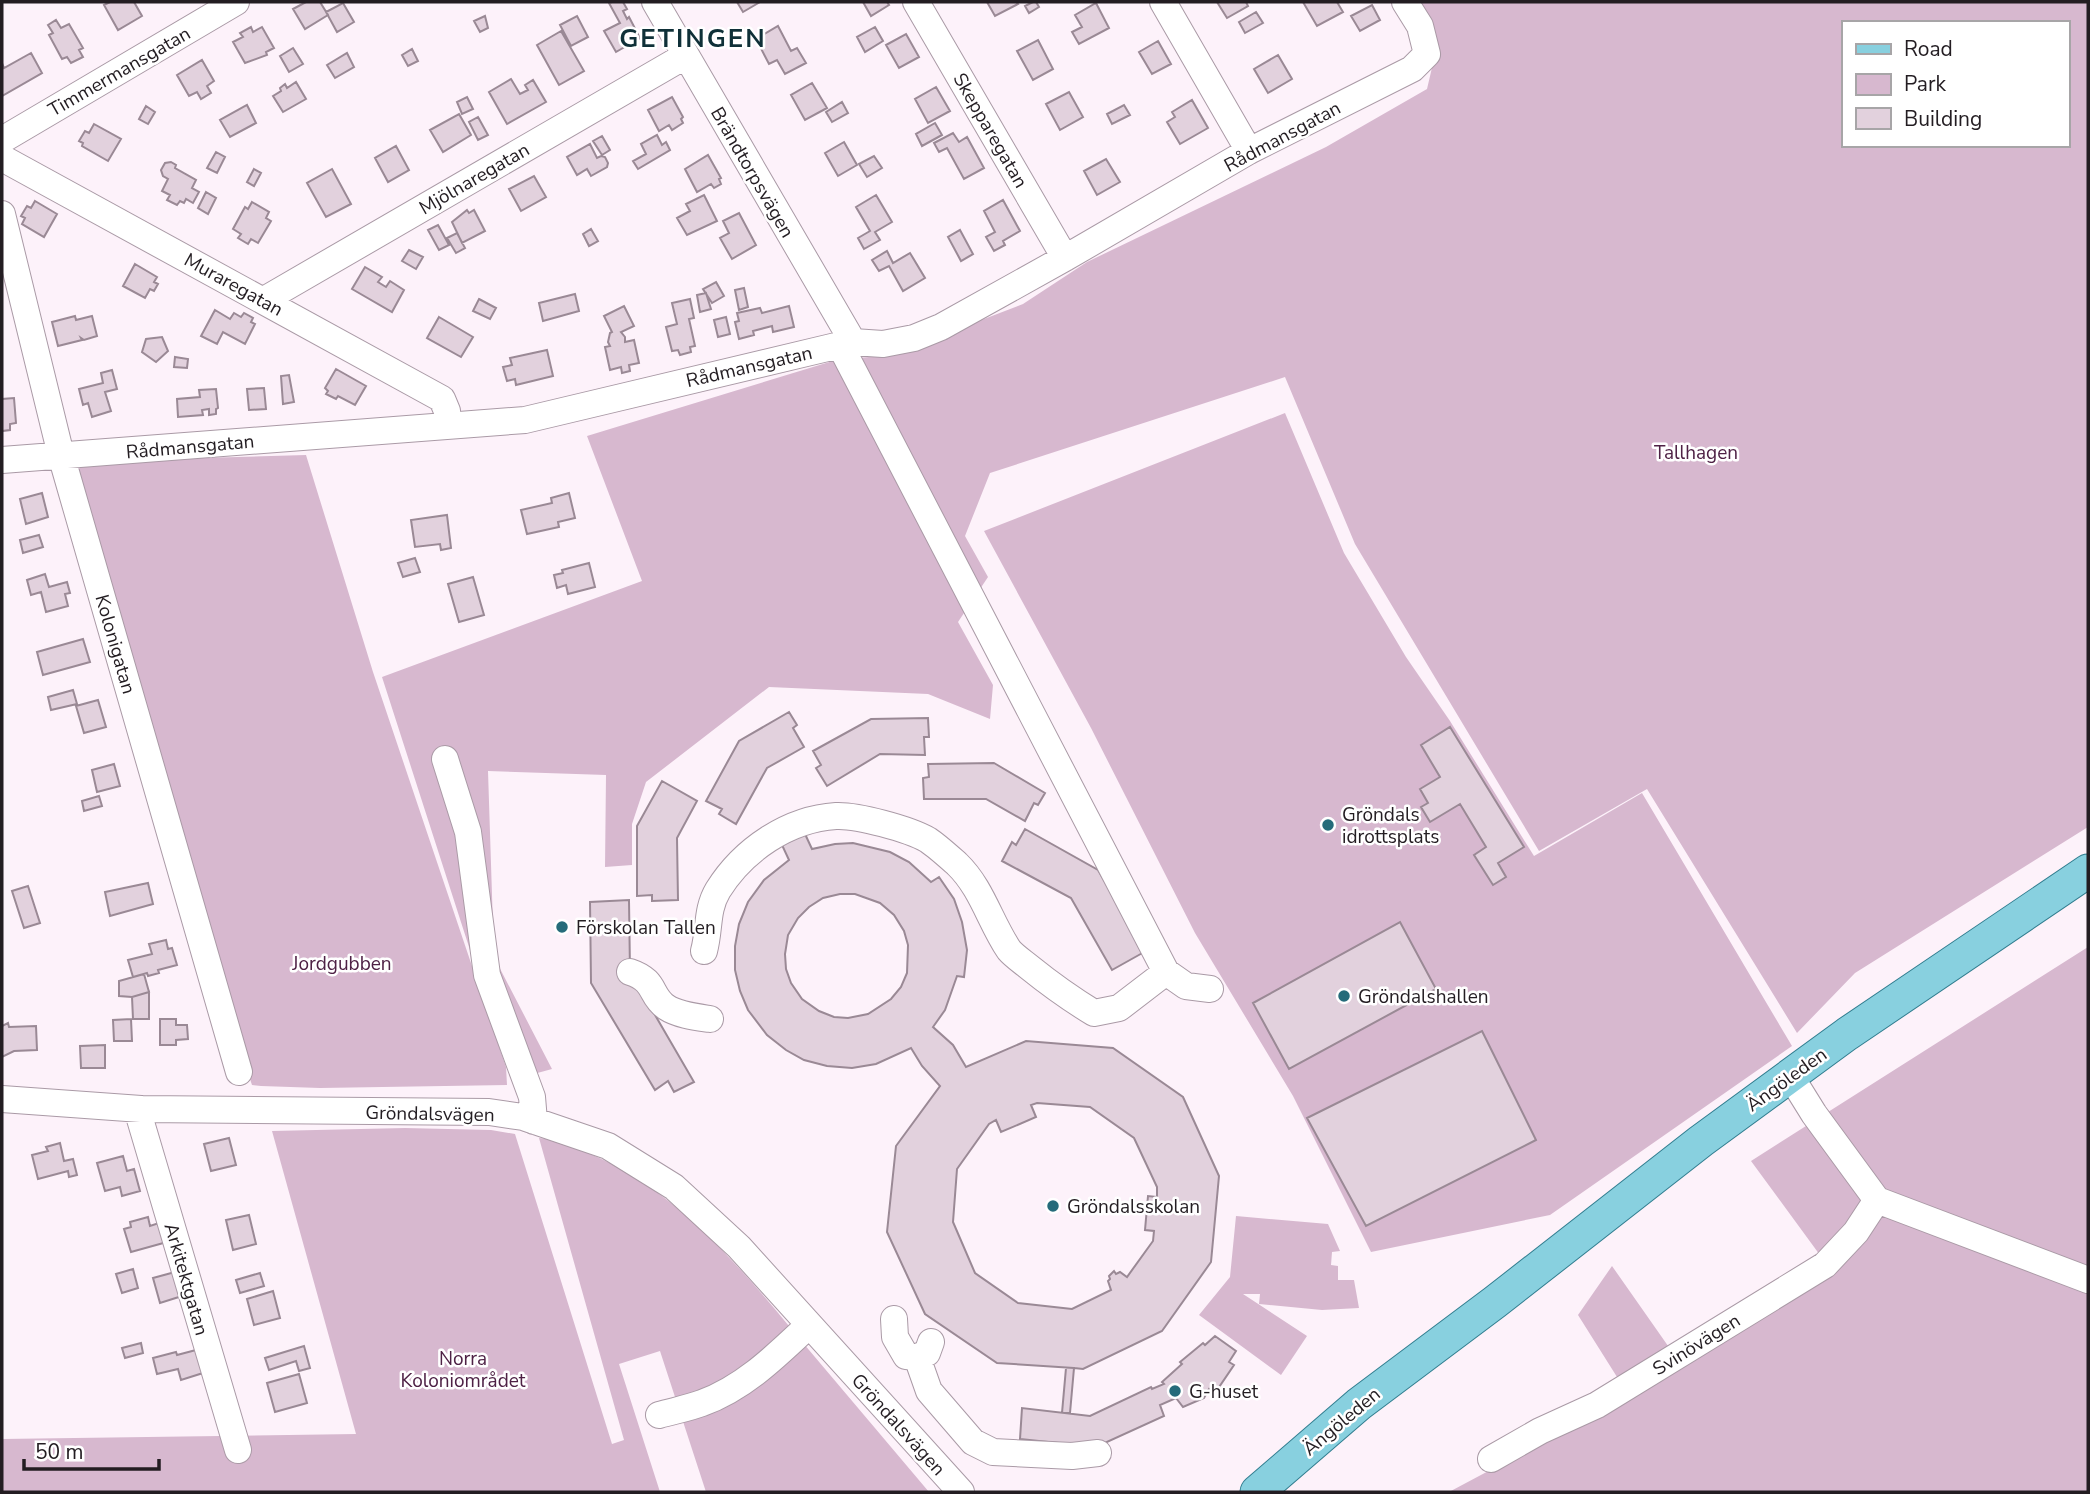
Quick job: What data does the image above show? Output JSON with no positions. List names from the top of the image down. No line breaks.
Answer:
{"streets":{"main road":["Ängöleden"],"street":["Timmermansgatan","Skepparegatan","Rådmansgatan","Brändtorpsvägen","Mjölnaregatan","Muraregatan","Kolonigatan","Gröndalsvägen","Arkitektgatan","Svinövägen"]},"crossings":[["Skepparegatan","Rådmansgatan"],["Rådmansgatan","Brändtorpsvägen"],["Rådmansgatan","Muraregatan"],["Rådmansgatan","Kolonigatan"],["Brändtorpsvägen","Mjölnaregatan"],["Mjölnaregatan","Muraregatan"],["Gröndalsvägen","Arkitektgatan"]],"districts":["GETINGEN"],"parks":["Tallhagen","Jordgubben","Norra Koloniområdet"],"places":["Gröndals idrottsplats","Förskolan Tallen","Gröndalshallen","Gröndalsskolan","G-huset"],"legend":["Road","Park","Building"],"scale_bar":"50 m"}
